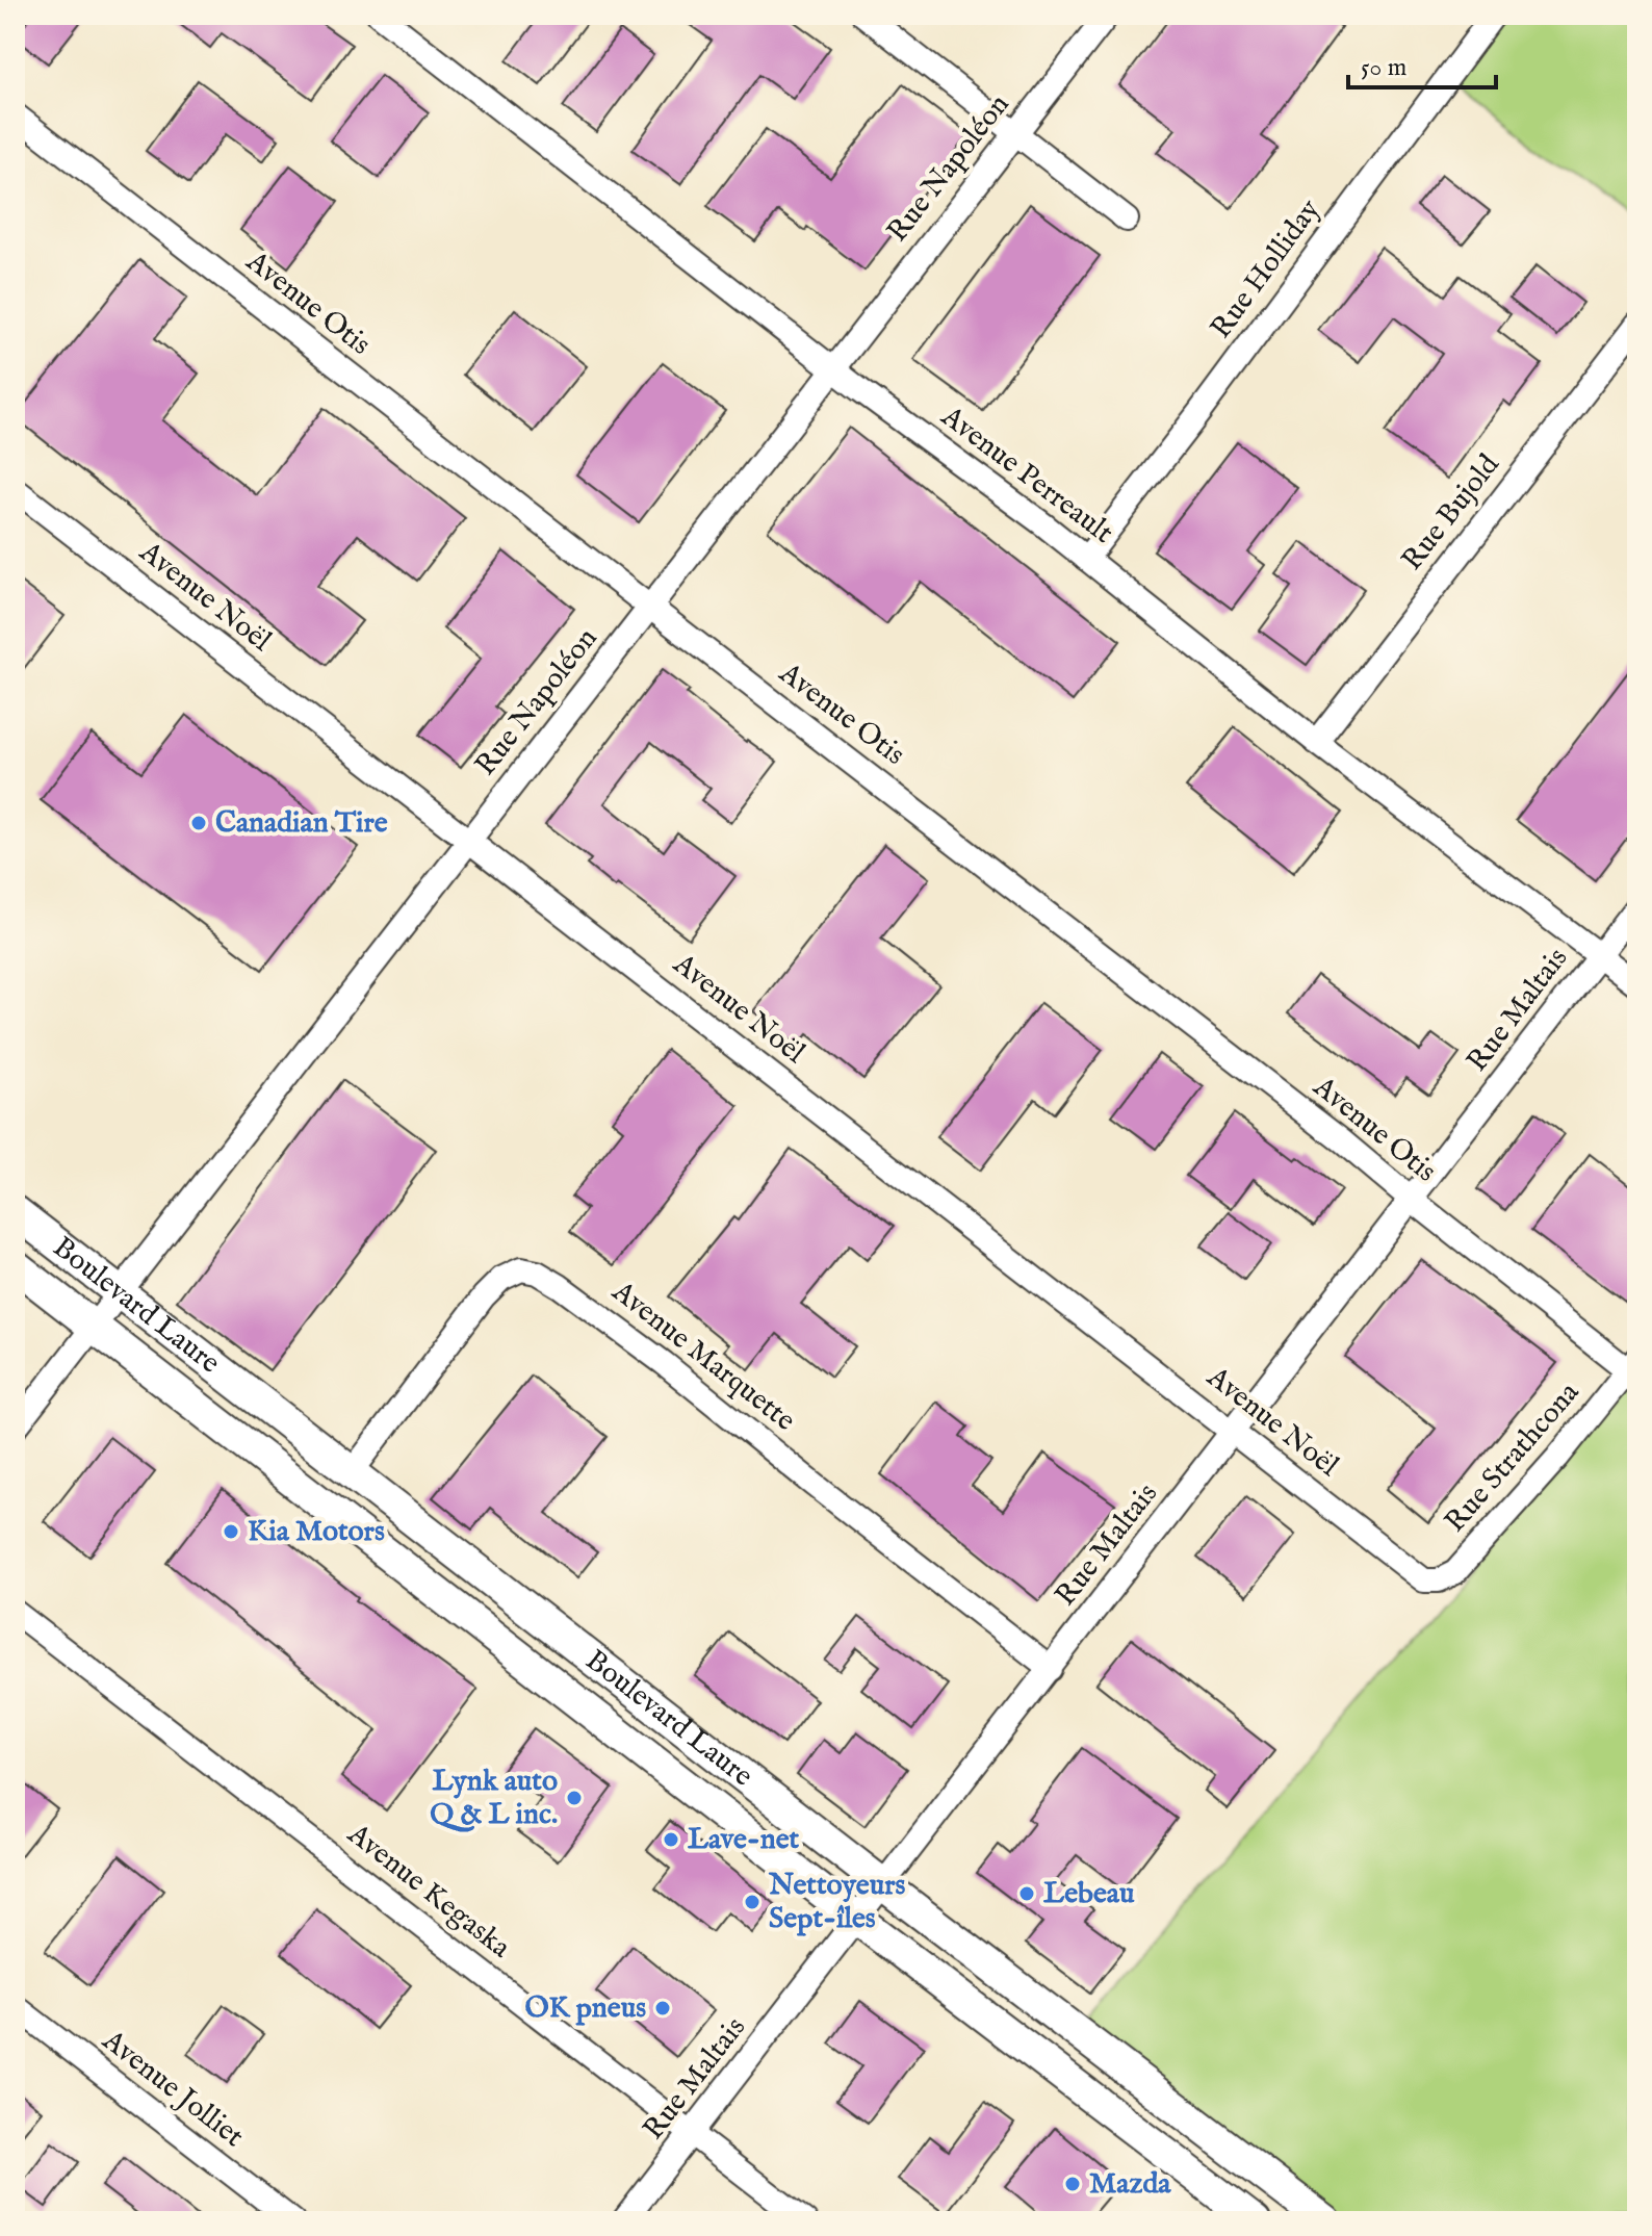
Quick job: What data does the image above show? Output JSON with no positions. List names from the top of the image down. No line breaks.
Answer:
{"streets":{"highway":["Boulevard Laure"],"street":["Rue Napoléon","Rue Holliday","Avenue Otis","Avenue Perreault","Rue Bujold","Avenue Noël","Rue Maltais","Avenue Marquette","Rue Strathcona","Avenue Kegaska","Avenue Jolliet"]},"crossings":[["Rue Napoléon","Avenue Otis"],["Rue Napoléon","Avenue Perreault"],["Rue Napoléon","Avenue Noël"],["Rue Napoléon","Boulevard Laure"],["Rue Holliday","Avenue Perreault"],["Avenue Otis","Rue Maltais"],["Avenue Otis","Rue Strathcona"],["Avenue Perreault","Rue Bujold"],["Avenue Perreault","Rue Maltais"],["Avenue Noël","Rue Maltais"],["Avenue Noël","Rue Strathcona"],["Rue Maltais","Boulevard Laure"],["Rue Maltais","Avenue Marquette"],["Rue Maltais","Avenue Kegaska"],["Boulevard Laure","Avenue Marquette"]],"places":["Canadian Tire","Kia Motors","Lynk auto Q & L inc.","Lave-net","Lebeau","Nettoyeurs Sept-îles","OK pneus","Mazda"],"scale_bar":"50 m"}
